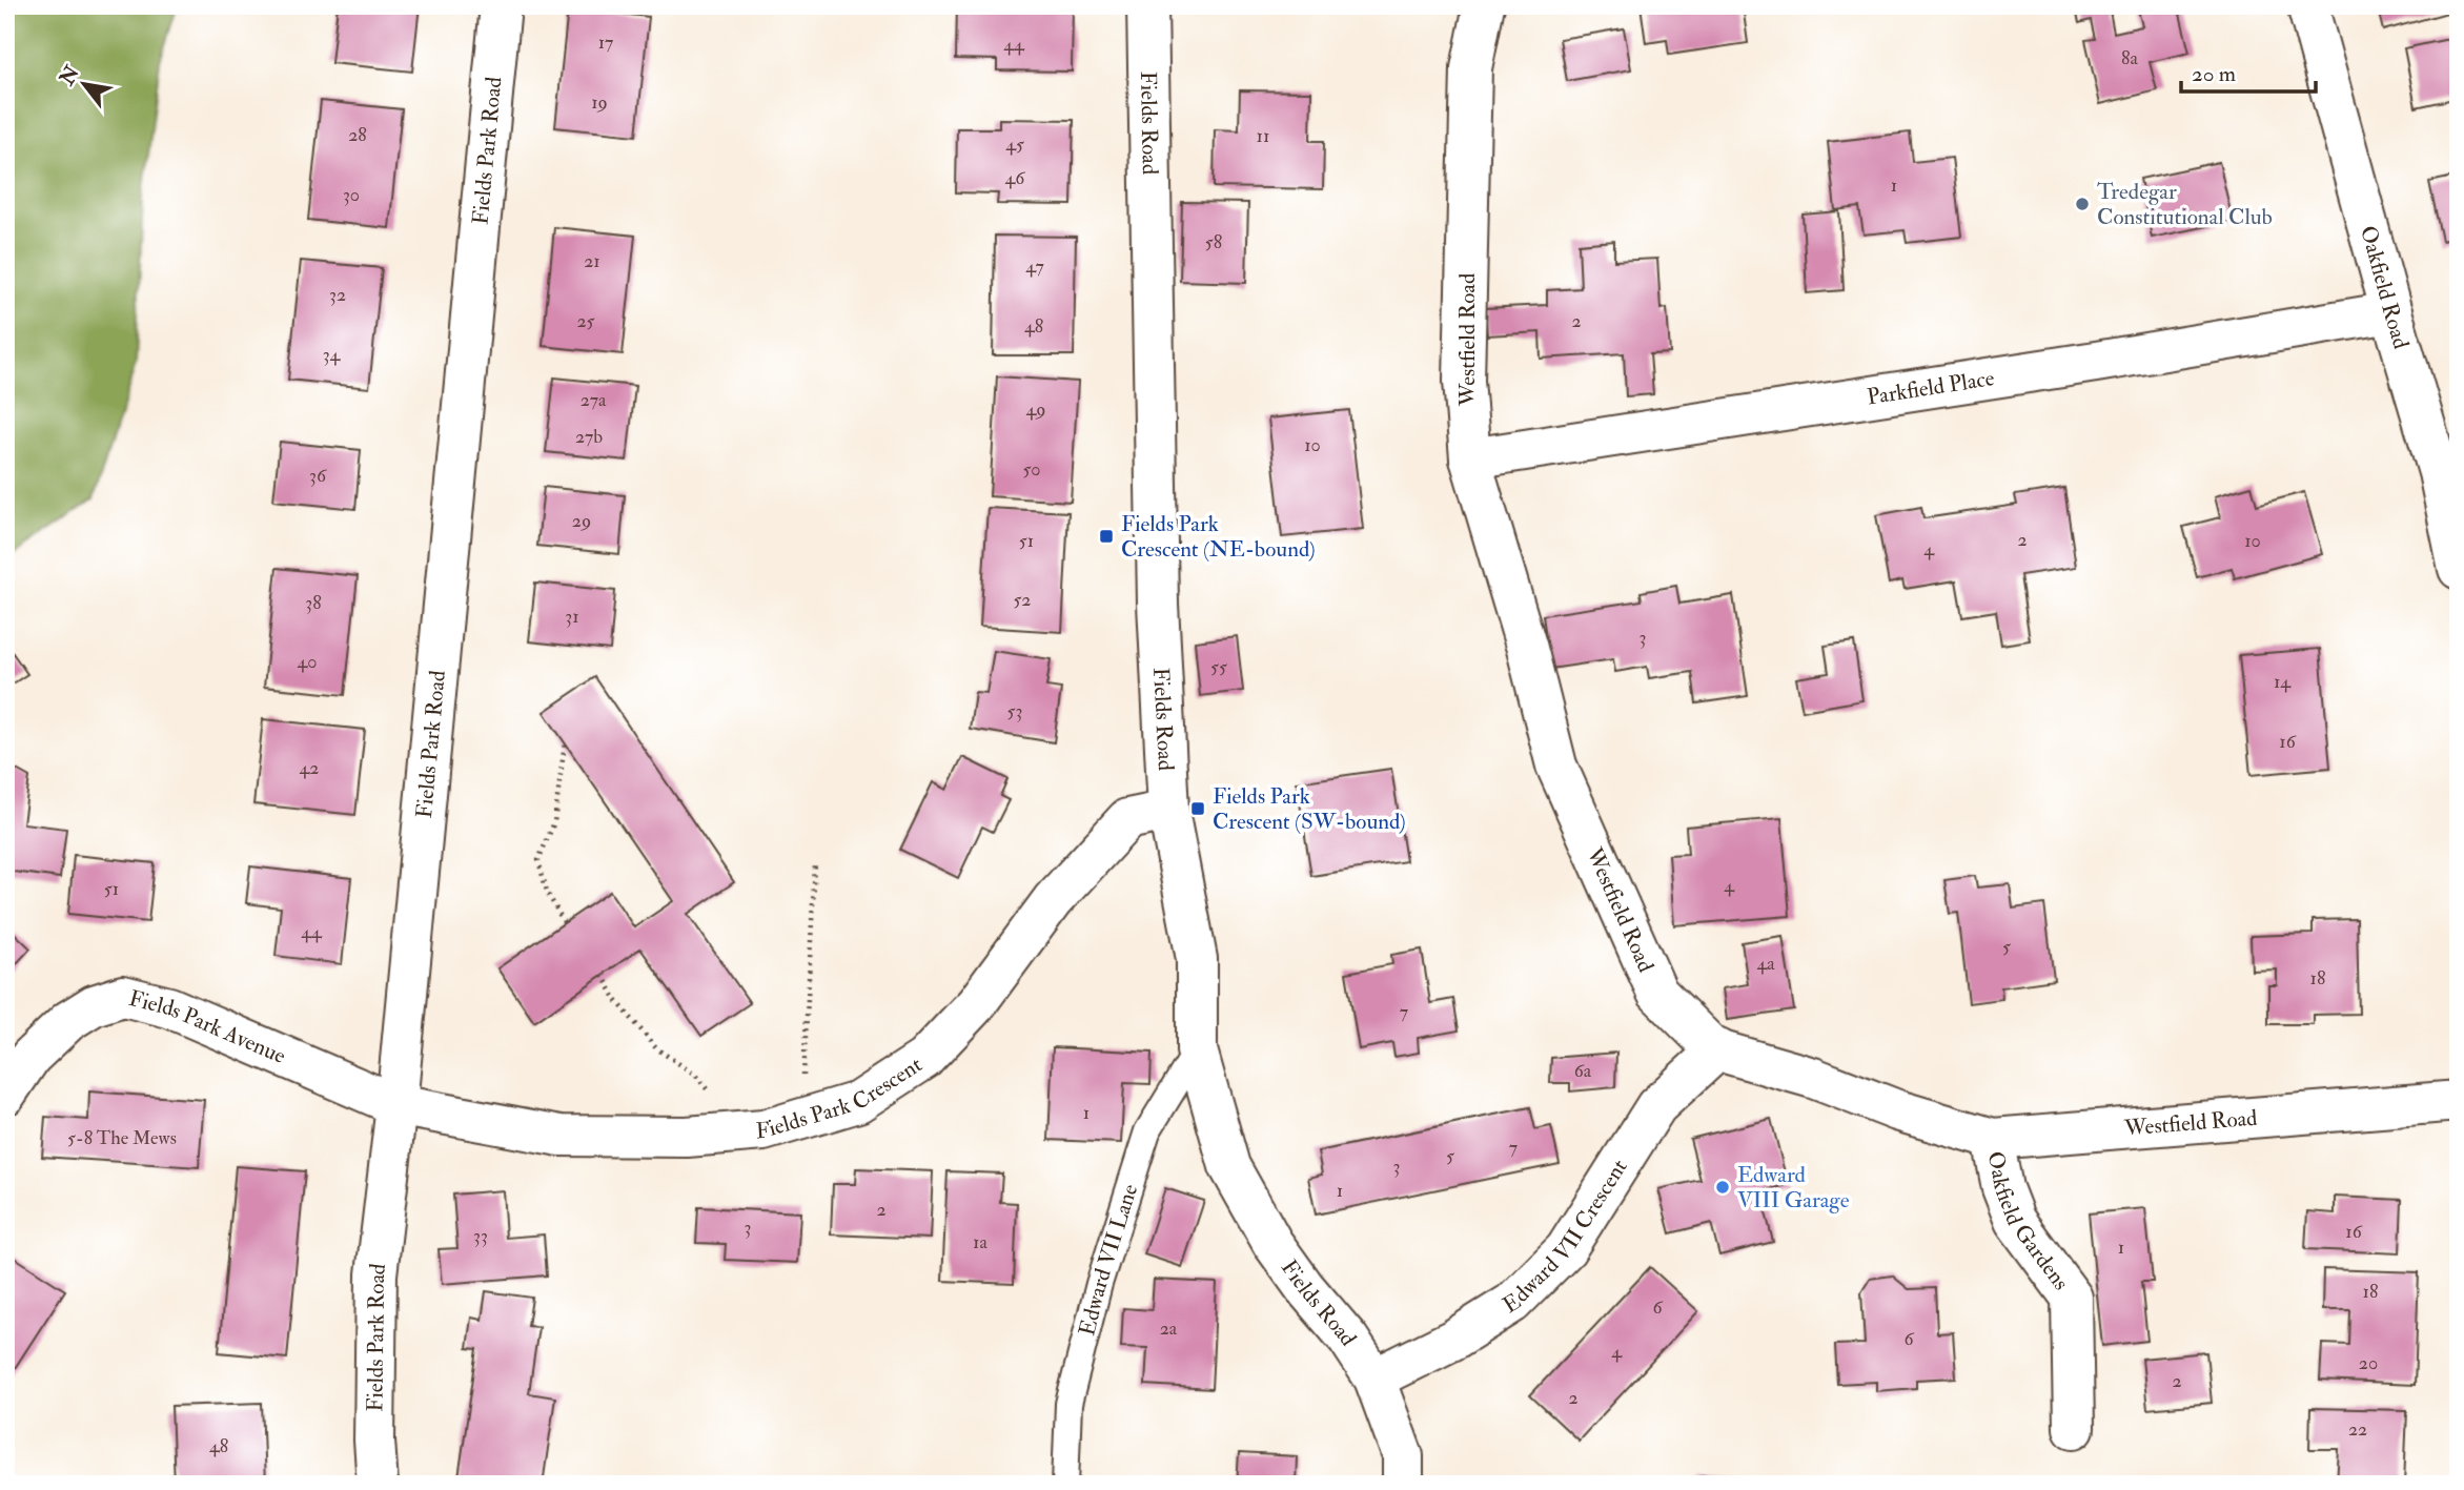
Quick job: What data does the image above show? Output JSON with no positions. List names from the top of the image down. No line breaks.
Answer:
{"streets":{"street":["Fields Road","Fields Park Road","Oakfield Road","Westfield Road","Parkfield Place","Fields Park Avenue","Fields Park Crescent","Oakfield Gardens","Edward VII Crescent"],"lane":["Edward VII Lane"]},"crossings":[["Fields Road","Fields Park Crescent"],["Fields Road","Edward VII Crescent"],["Fields Road","Edward VII Lane"],["Fields Park Road","Fields Park Avenue"],["Fields Park Road","Fields Park Crescent"],["Oakfield Road","Parkfield Place"],["Westfield Road","Parkfield Place"],["Westfield Road","Oakfield Gardens"],["Westfield Road","Edward VII Crescent"],["Fields Park Avenue","Fields Park Crescent"]],"places":{"other":["Tredegar Constitutional Club","Edward VIII Garage"],"transit":["Fields Park Crescent (NE-bound)","Fields Park Crescent (SW-bound)"]},"house_numbers":["17","44","8a","19","28","11","45","46","1","30","58","21","47","32","25","2","48","34","27a","49","27b","10","50","36","29","2","51","10","4","52","38","31","3","40","55","14","53","16","42","4","51","44","5","4a","18","7","6a","1","5-8 The Mews","7","5","3","1","2","3","16","33","1a","1","18","6","2a","6","4","20","2","2","22","48"],"scale_bar":"20 m","north":"top left"}
